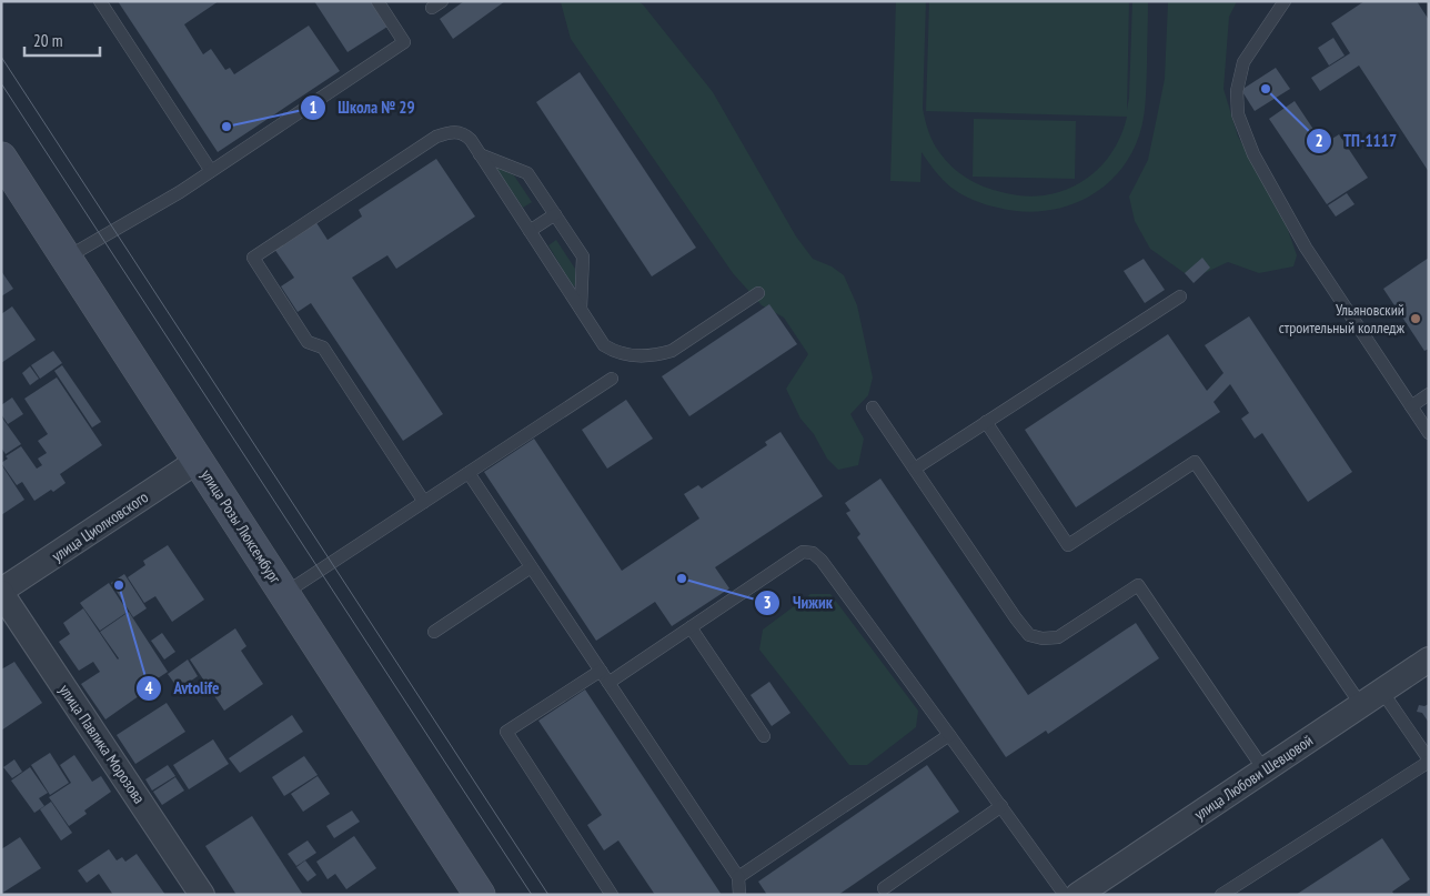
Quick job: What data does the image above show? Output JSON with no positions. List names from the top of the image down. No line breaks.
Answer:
{"streets":{"main road":["улица Розы Люксембург"],"street":["улица Циолковского","улица Павлика Морозова","улица Любови Шевцовой"]},"crossings":[["улица Циолковского","улица Розы Люксембург"],["улица Циолковского","улица Павлика Морозова"]],"places":["ТП-1117","Школа № 29","Ульяновский строительный колледж","Чижик","Avtolife"],"scale_bar":"20 m"}
